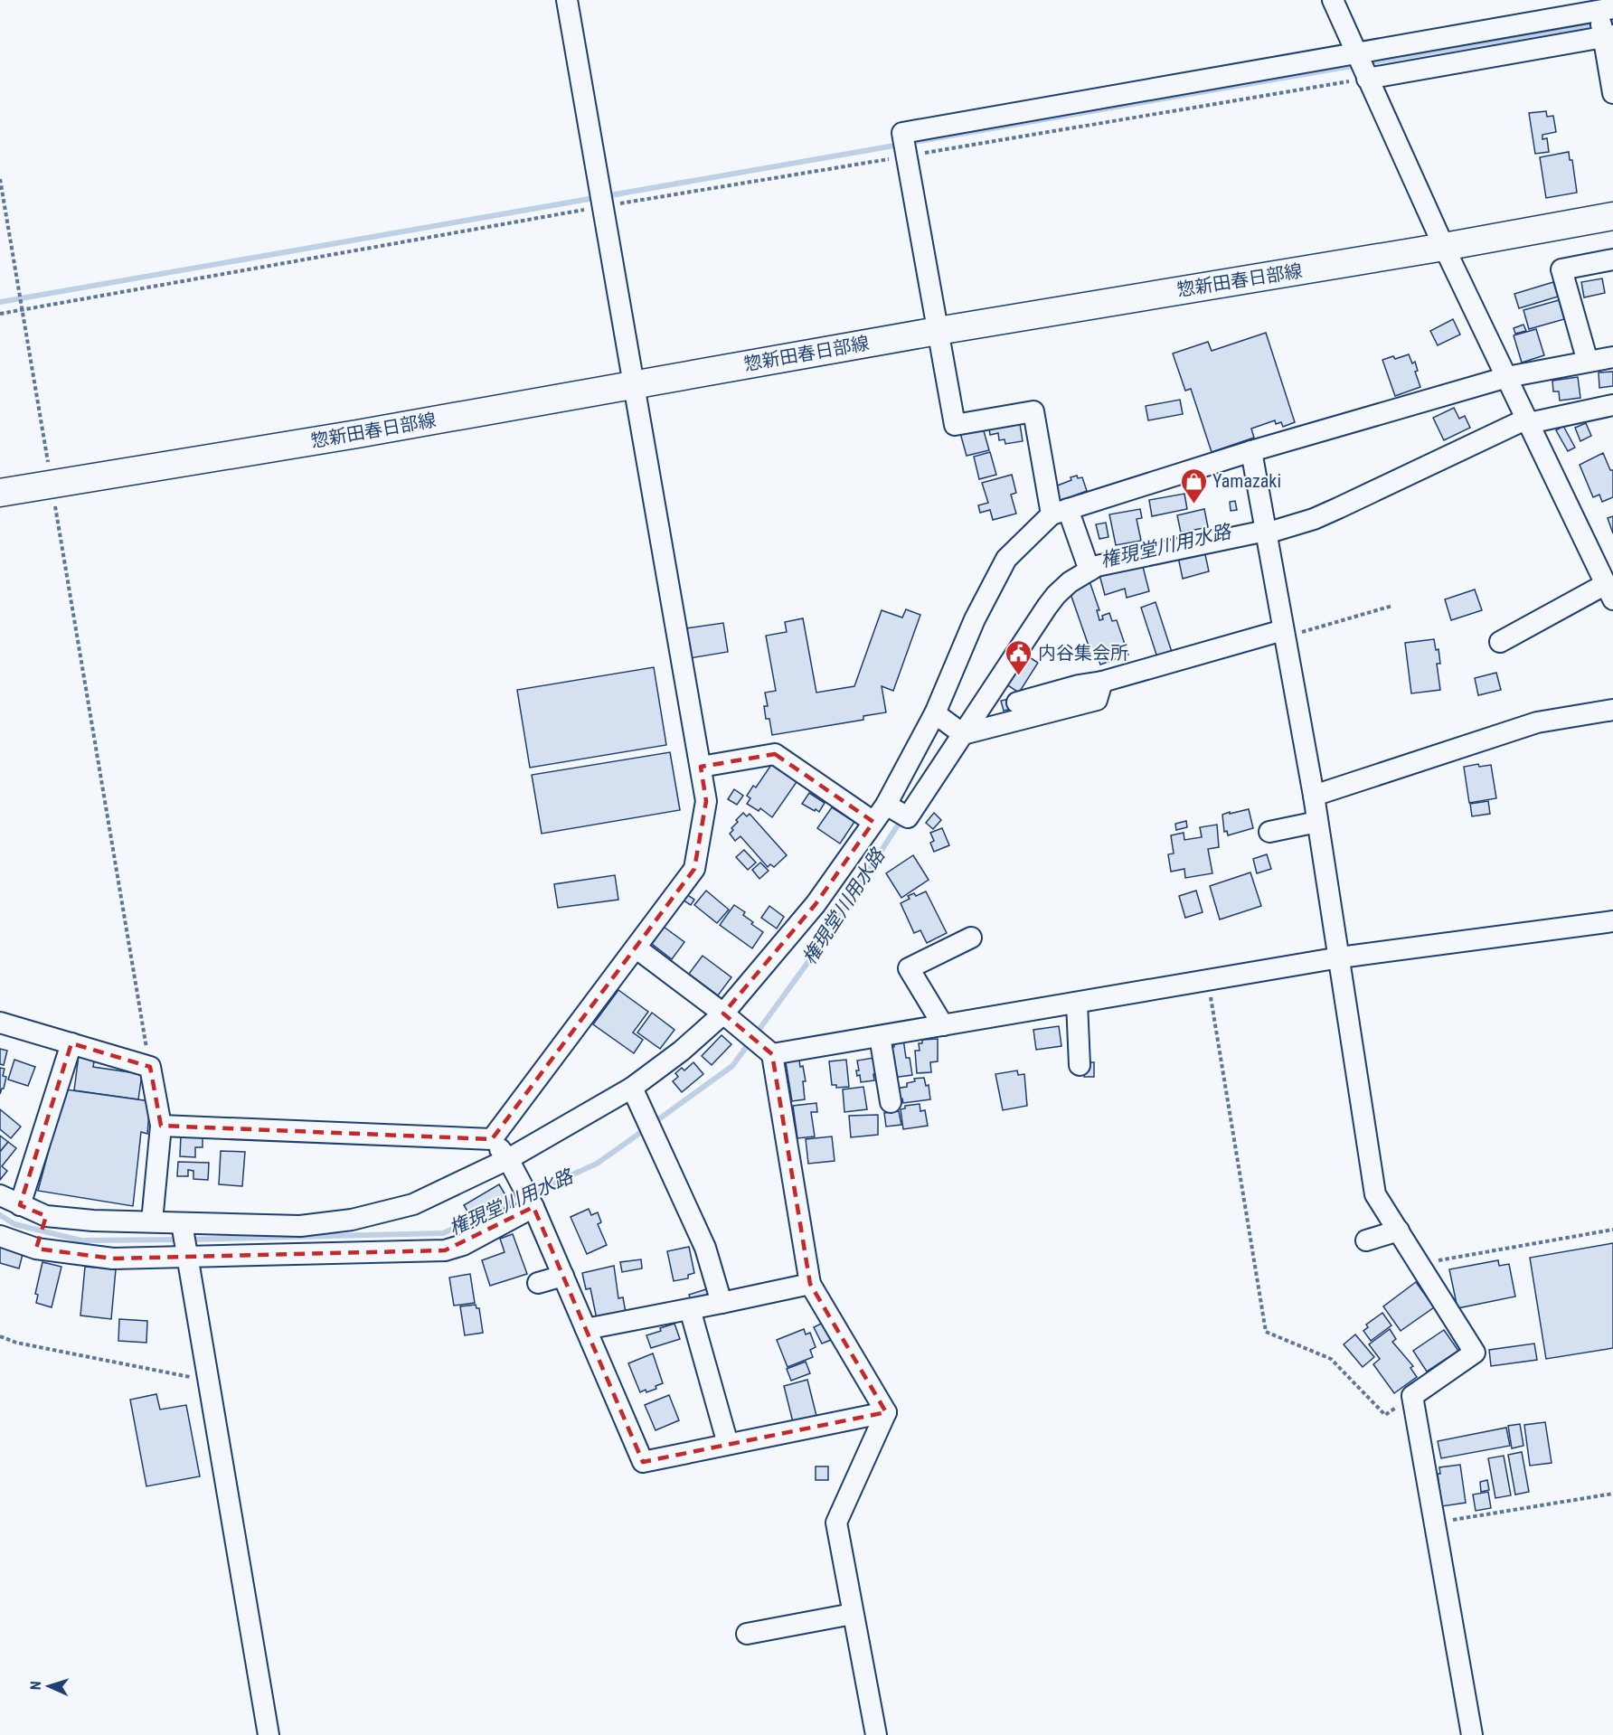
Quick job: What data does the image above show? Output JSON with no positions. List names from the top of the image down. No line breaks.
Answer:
{"streets":{"main road":["惣新田春日部線"]},"water":["権現堂川用水路"],"places":{"shop":["Yamazaki"],"public building":["内谷集会所"]},"north":"left"}
